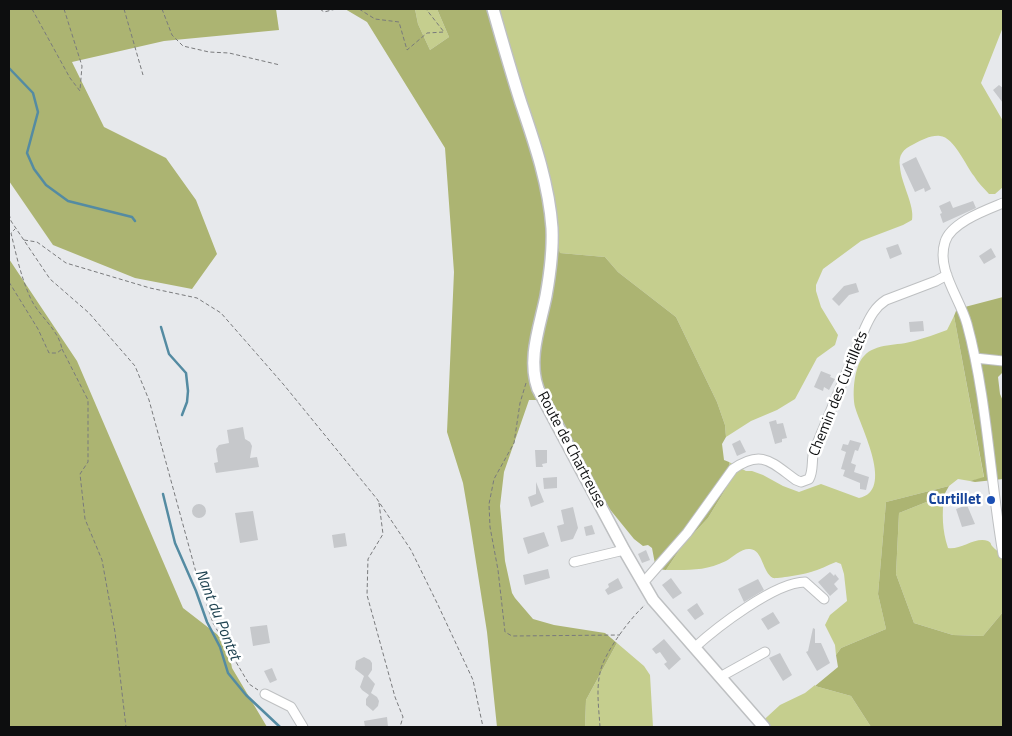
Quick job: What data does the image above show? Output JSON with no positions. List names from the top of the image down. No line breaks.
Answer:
{"streets":{"main road":["Route de Chartreuse"],"street":["Chemin des Curtillets"]},"crossings":[["Chemin des Curtillets","Route de Chartreuse"]],"water":["Nant du Pontet"],"places":["Curtillet"]}
